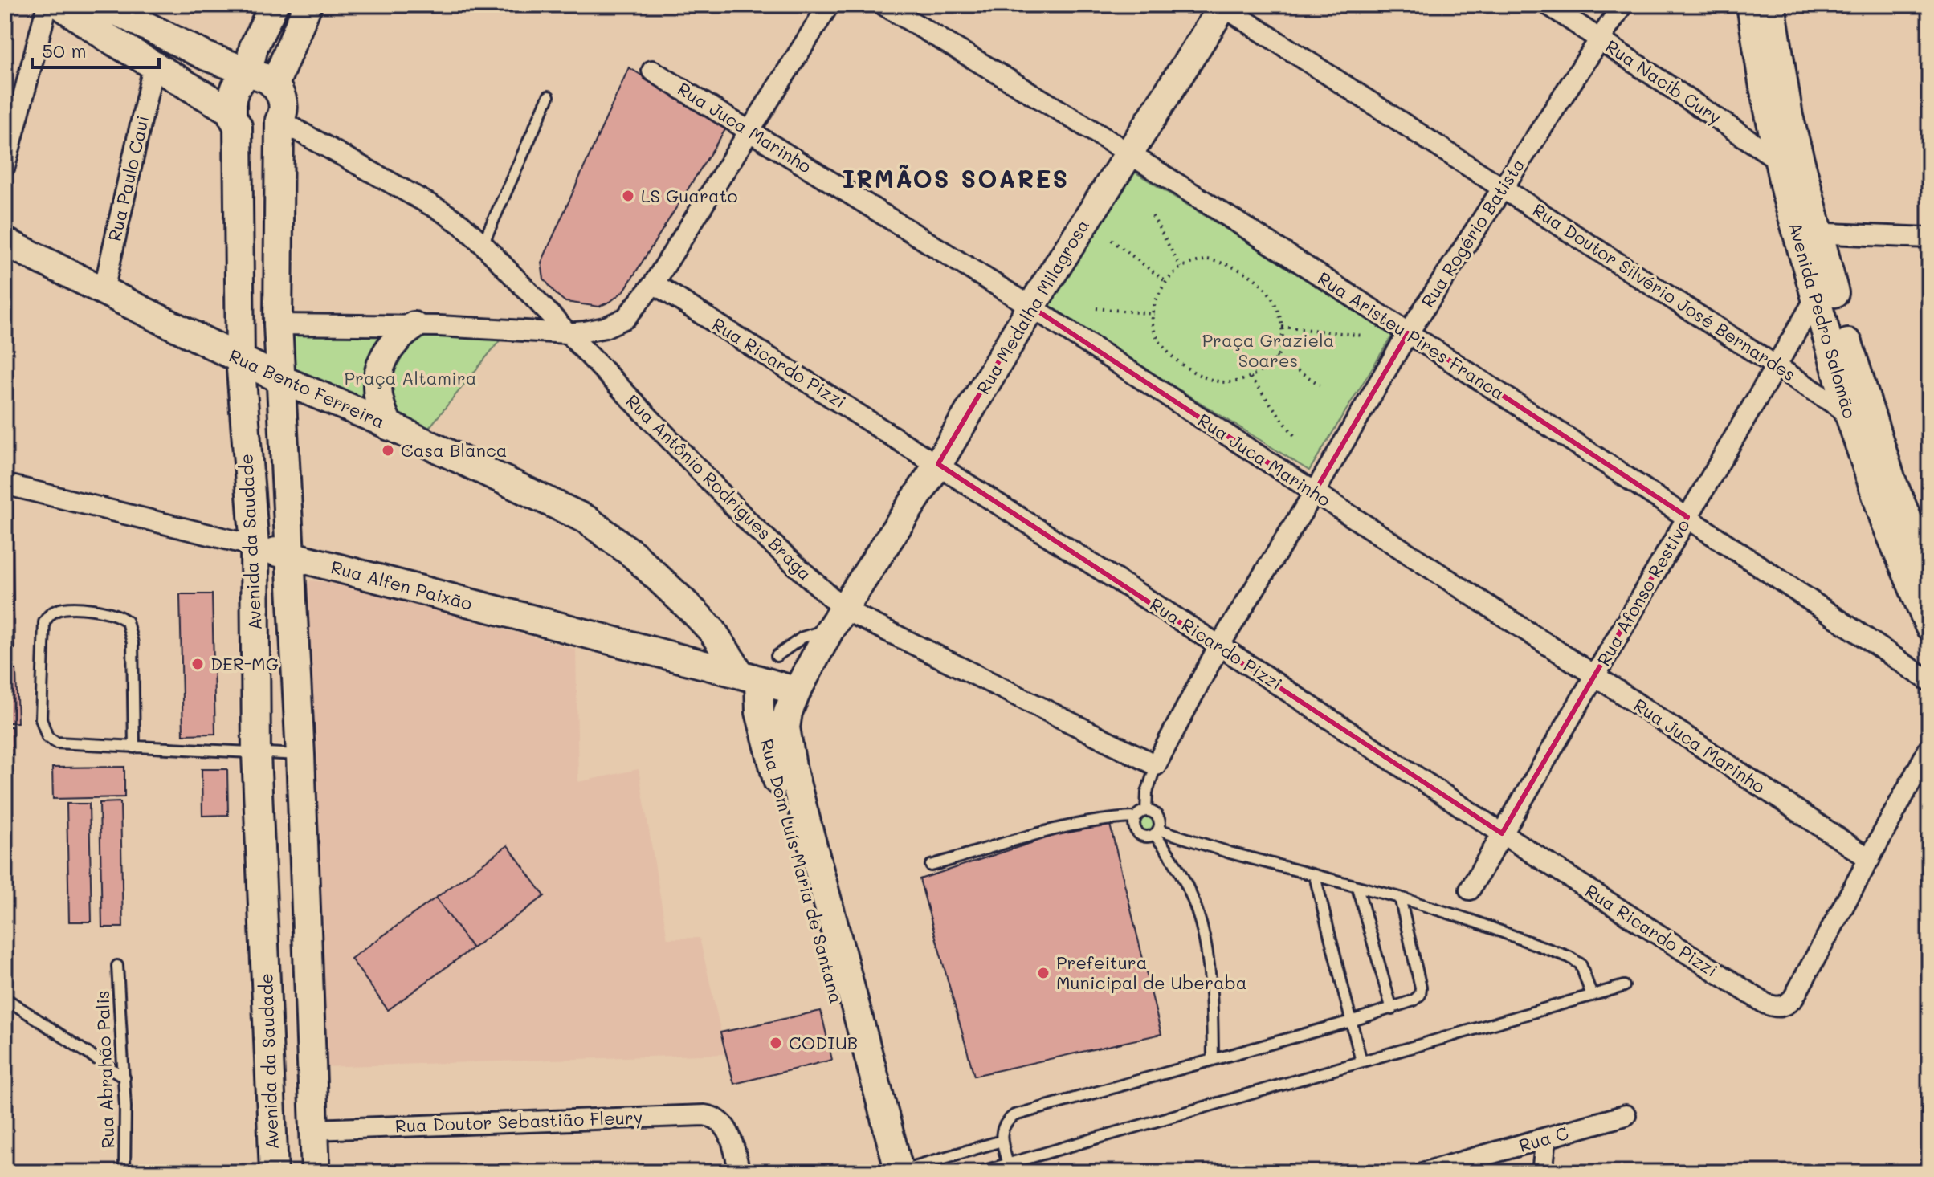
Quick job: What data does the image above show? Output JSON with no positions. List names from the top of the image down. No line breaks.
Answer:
{"streets":{"street":["Rua Nacib Cury","Rua Juca Marinho","Rua Paulo Caui","Rua Rogério Batista","Rua Doutor Silvério José Bernardes","Rua Medalha Milagrosa","Avenida Pedro Salomão","Rua Aristeu Pires Franca","Rua Ricardo Pizzi","Rua Bento Ferreira","Rua Antônio Rodrigues Braga","Avenida da Saudade","Rua Alfen Paixão","Rua Afonso Restivo","Rua Dom Luís Maria de Santana","Rua Doutor Sebastião Fleury","Rua C"],"lane":["Rua Abrahão Palis"]},"crossings":[["Rua Nacib Cury","Rua Rogério Batista"],["Rua Nacib Cury","Avenida Pedro Salomão"],["Rua Juca Marinho","Rua Rogério Batista"],["Rua Juca Marinho","Rua Medalha Milagrosa"],["Rua Juca Marinho","Rua Ricardo Pizzi"],["Rua Juca Marinho","Rua Afonso Restivo"],["Rua Paulo Caui","Rua Bento Ferreira"],["Rua Rogério Batista","Rua Doutor Silvério José Bernardes"],["Rua Rogério Batista","Rua Aristeu Pires Franca"],["Rua Rogério Batista","Rua Ricardo Pizzi"],["Rua Rogério Batista","Rua Antônio Rodrigues Braga"],["Rua Doutor Silvério José Bernardes","Rua Medalha Milagrosa"],["Rua Doutor Silvério José Bernardes","Avenida Pedro Salomão"],["Rua Doutor Silvério José Bernardes","Rua Afonso Restivo"],["Rua Medalha Milagrosa","Rua Aristeu Pires Franca"],["Rua Medalha Milagrosa","Rua Ricardo Pizzi"],["Rua Medalha Milagrosa","Rua Antônio Rodrigues Braga"],["Rua Medalha Milagrosa","Rua Dom Luís Maria de Santana"],["Avenida Pedro Salomão","Rua Afonso Restivo"],["Rua Aristeu Pires Franca","Rua Afonso Restivo"],["Rua Ricardo Pizzi","Rua Afonso Restivo"],["Rua Bento Ferreira","Avenida da Saudade"],["Rua Bento Ferreira","Rua Alfen Paixão"],["Rua Bento Ferreira","Rua Dom Luís Maria de Santana"],["Rua Antônio Rodrigues Braga","Avenida da Saudade"],["Rua Antônio Rodrigues Braga","Rua Dom Luís Maria de Santana"],["Avenida da Saudade","Rua Alfen Paixão"],["Rua Alfen Paixão","Rua Dom Luís Maria de Santana"]],"districts":["IRMÃOS SOARES"],"parks":["Praça Graziela Soares","Praça Altamira"],"places":["LS Guarato","Casa Blanca","DER-MG","Prefeitura Municipal de Uberaba","CODIUB"],"scale_bar":"50 m"}
